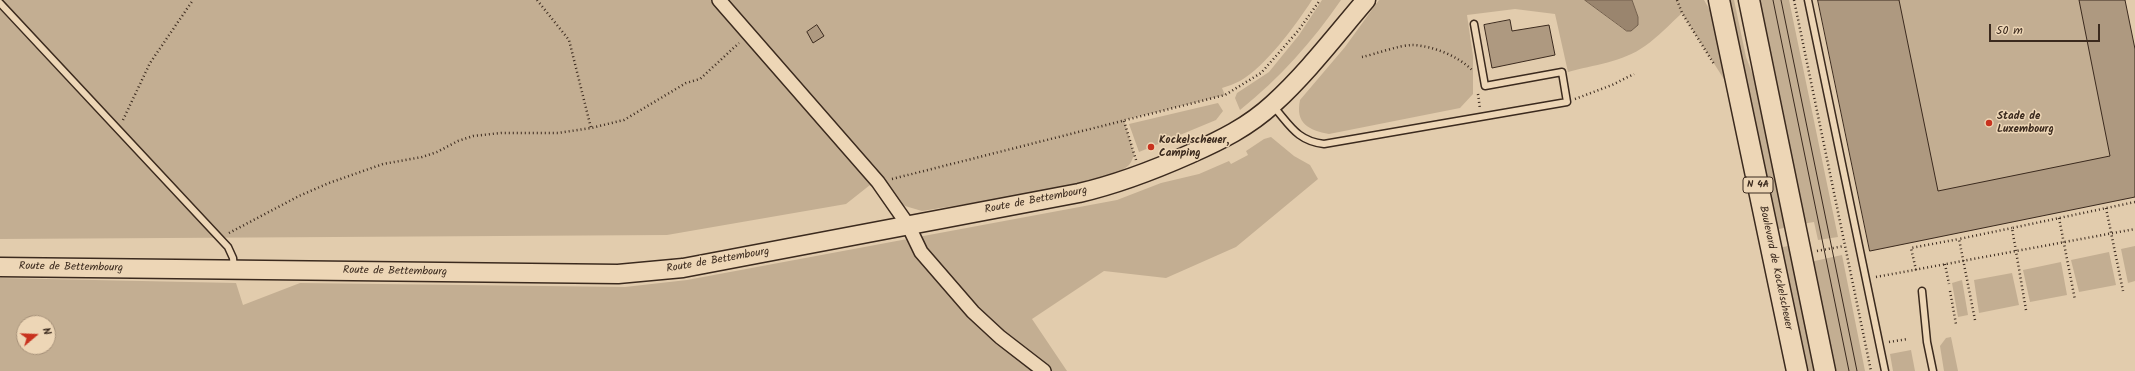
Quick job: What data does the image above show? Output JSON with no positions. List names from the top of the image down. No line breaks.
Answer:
{"streets":{"main road":["N 4A","Route de Bettembourg","Boulevard de Kockelscheuer"]},"places":["Stade de Luxembourg","Kockelscheuer, Camping"],"scale_bar":"50 m","north":"right"}
